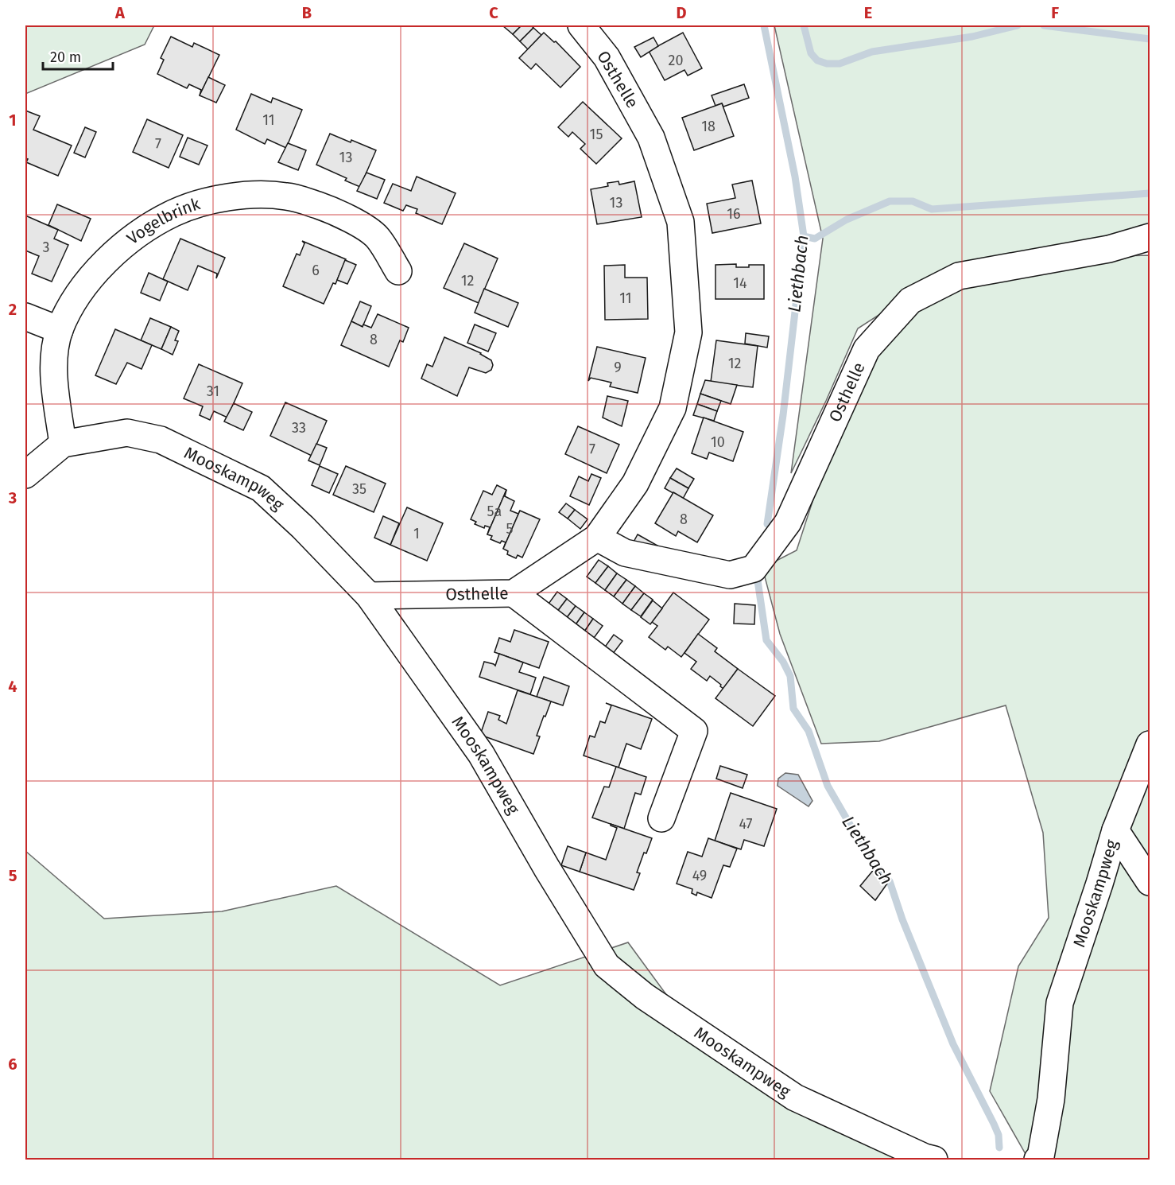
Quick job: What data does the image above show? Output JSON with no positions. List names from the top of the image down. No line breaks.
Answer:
{"streets":{"street":["Osthelle","Vogelbrink","Mooskampweg"]},"crossings":[["Osthelle","Mooskampweg"],["Vogelbrink","Mooskampweg"]],"water":["Liethbach"],"house_numbers":["20","11","18","15","7","13","13","16","3","6","12","14","11","8","12","9","31","33","10","7","35","5a","8","5","1","47","49"],"scale_bar":"20 m","grid":{"columns":["A","B","C","D","E","F"],"rows":["1","2","3","4","5","6"]}}
